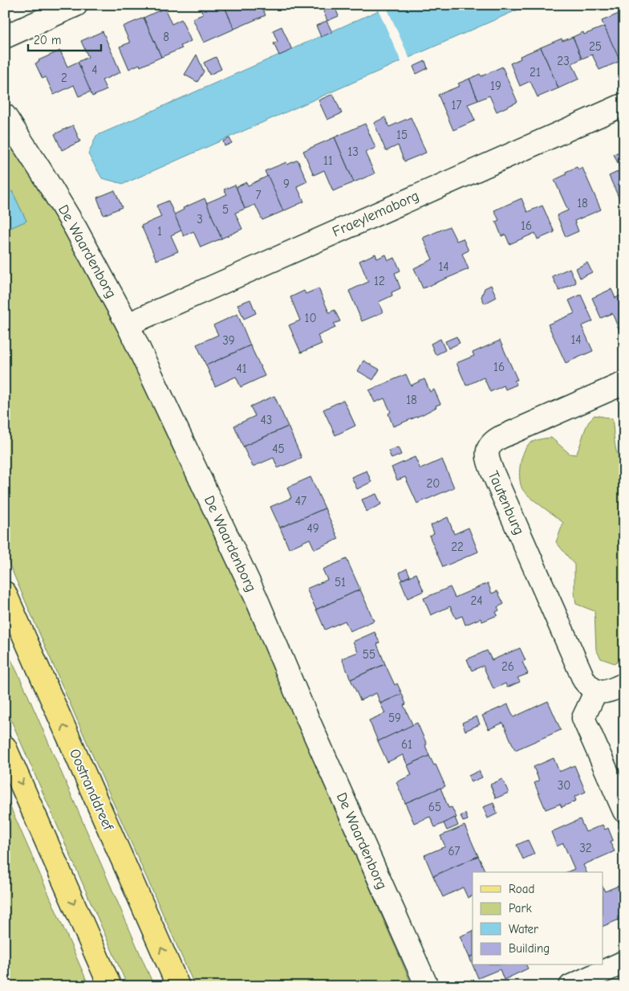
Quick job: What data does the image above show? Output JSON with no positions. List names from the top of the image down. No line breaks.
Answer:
{"streets":{"main road":["Oostranddreef"],"street":["Fraeylemaborg","De Waardenborg","Tautenburg"]},"crossings":[["Fraeylemaborg","De Waardenborg"]],"house_numbers":["8","25","23","4","21","2","19","17","15","13","11","9","7","18","5","3","16","1","14","12","10","14","39","16","41","18","43","45","20","47","49","22","51","24","55","26","59","61","30","65","32","67"],"legend":["Road","Park","Water","Building"],"scale_bar":"20 m"}
